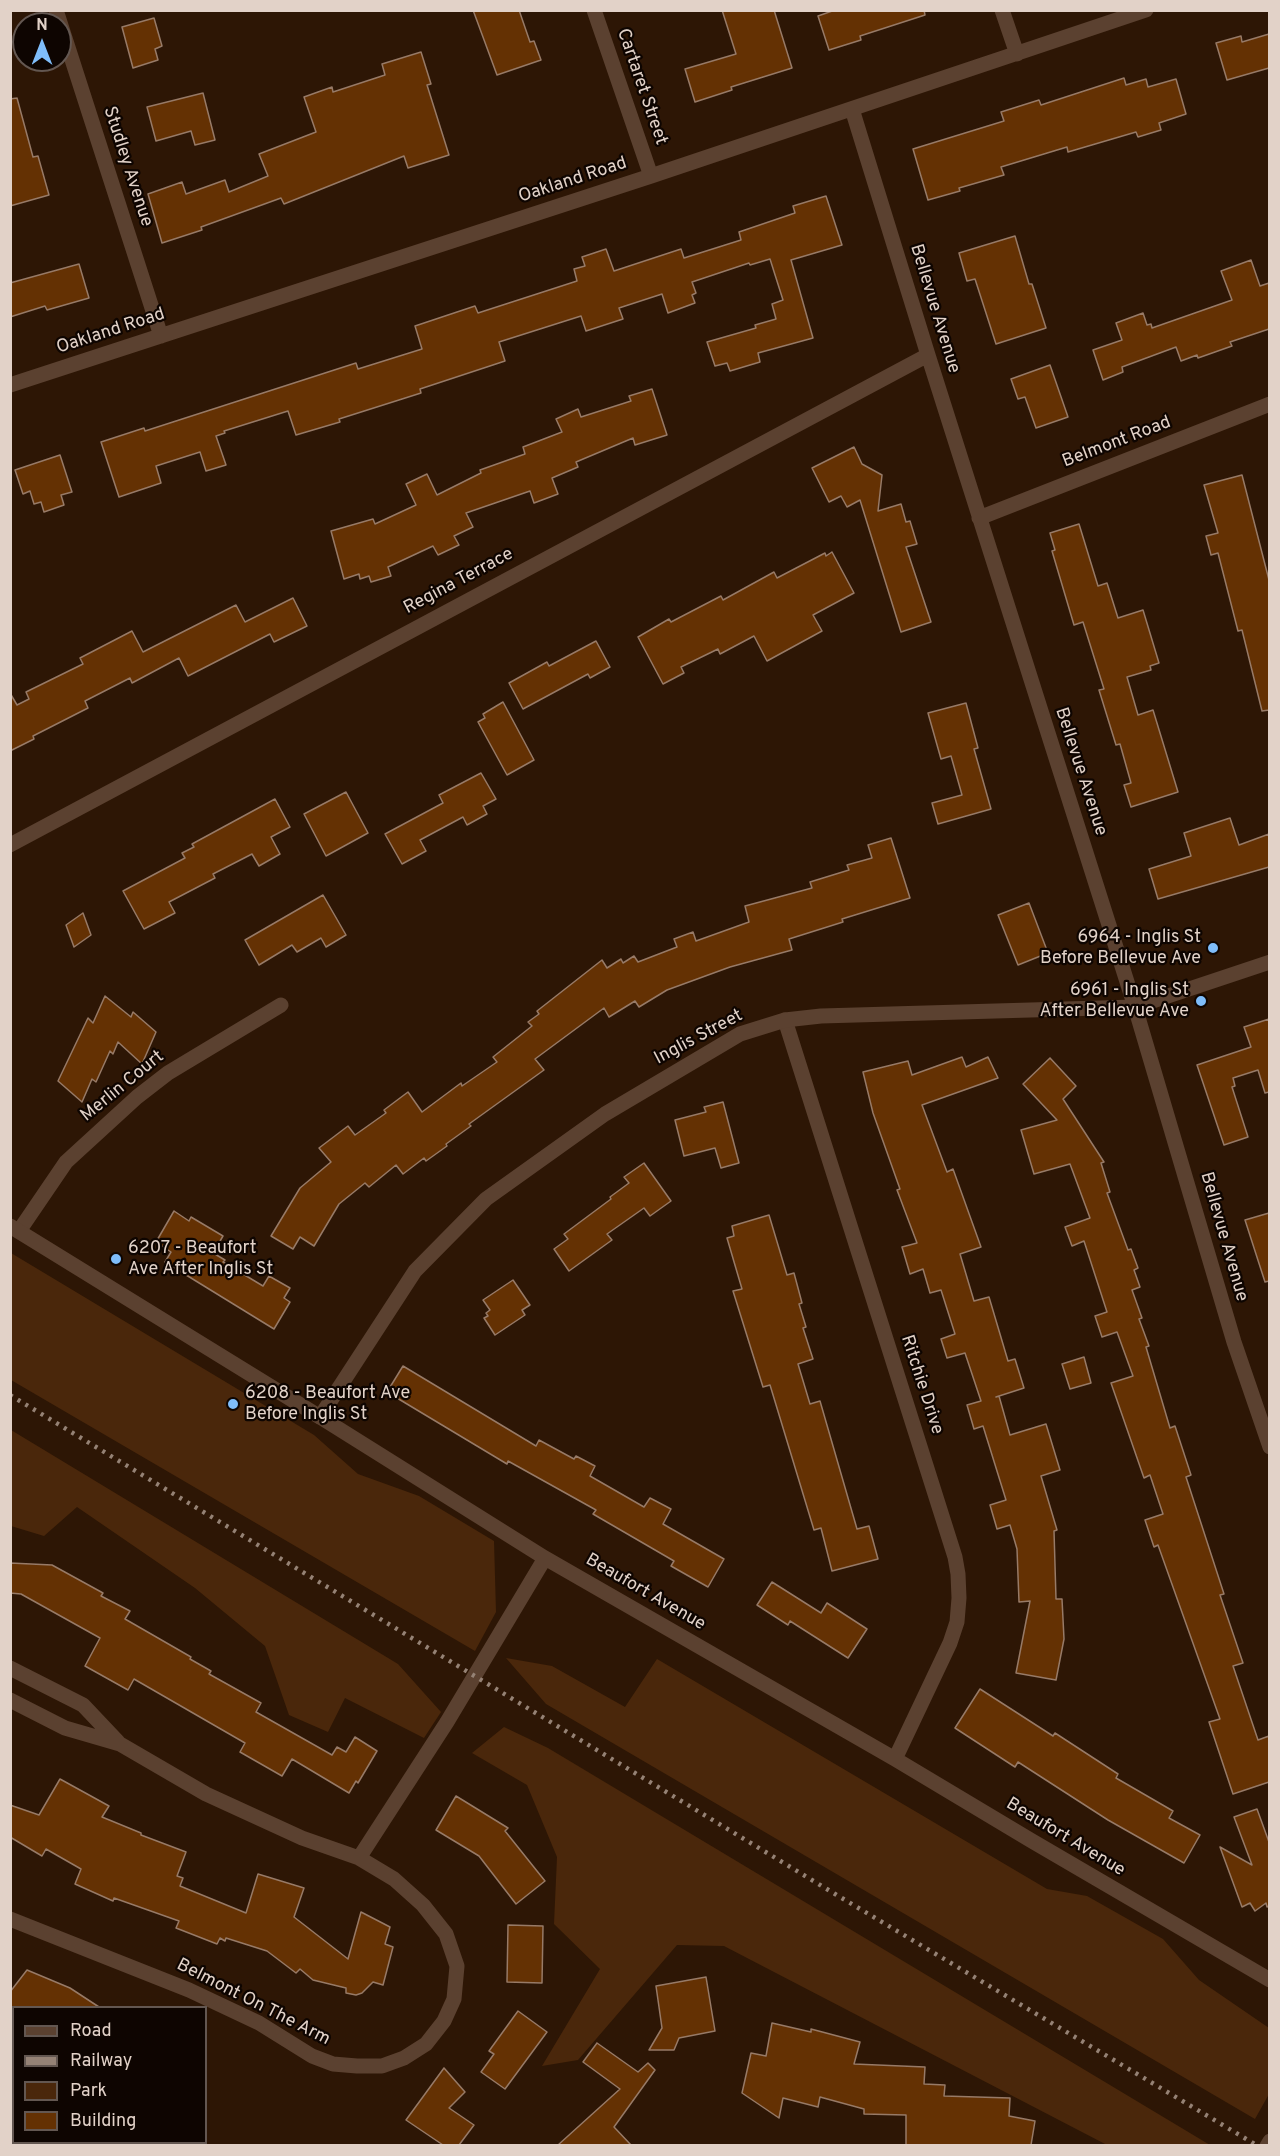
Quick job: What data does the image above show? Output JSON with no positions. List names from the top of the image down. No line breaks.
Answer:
{"streets":{"street":["Cartaret Street","Studley Avenue","Oakland Road","Bellevue Avenue","Belmont Road","Regina Terrace","Inglis Street","Merlin Court","Ritchie Drive","Beaufort Avenue","Belmont On The Arm"]},"crossings":[["Cartaret Street","Oakland Road"],["Studley Avenue","Oakland Road"],["Oakland Road","Bellevue Avenue"],["Bellevue Avenue","Belmont Road"],["Bellevue Avenue","Regina Terrace"],["Bellevue Avenue","Inglis Street"],["Inglis Street","Ritchie Drive"],["Inglis Street","Beaufort Avenue"],["Merlin Court","Beaufort Avenue"],["Ritchie Drive","Beaufort Avenue"]],"places":["6964 - Inglis St Before Bellevue Ave","6961 - Inglis St After Bellevue Ave","6207 - Beaufort Ave After Inglis St","6208 - Beaufort Ave Before Inglis St"],"legend":["Road","Railway","Park","Building"],"north":"top"}
